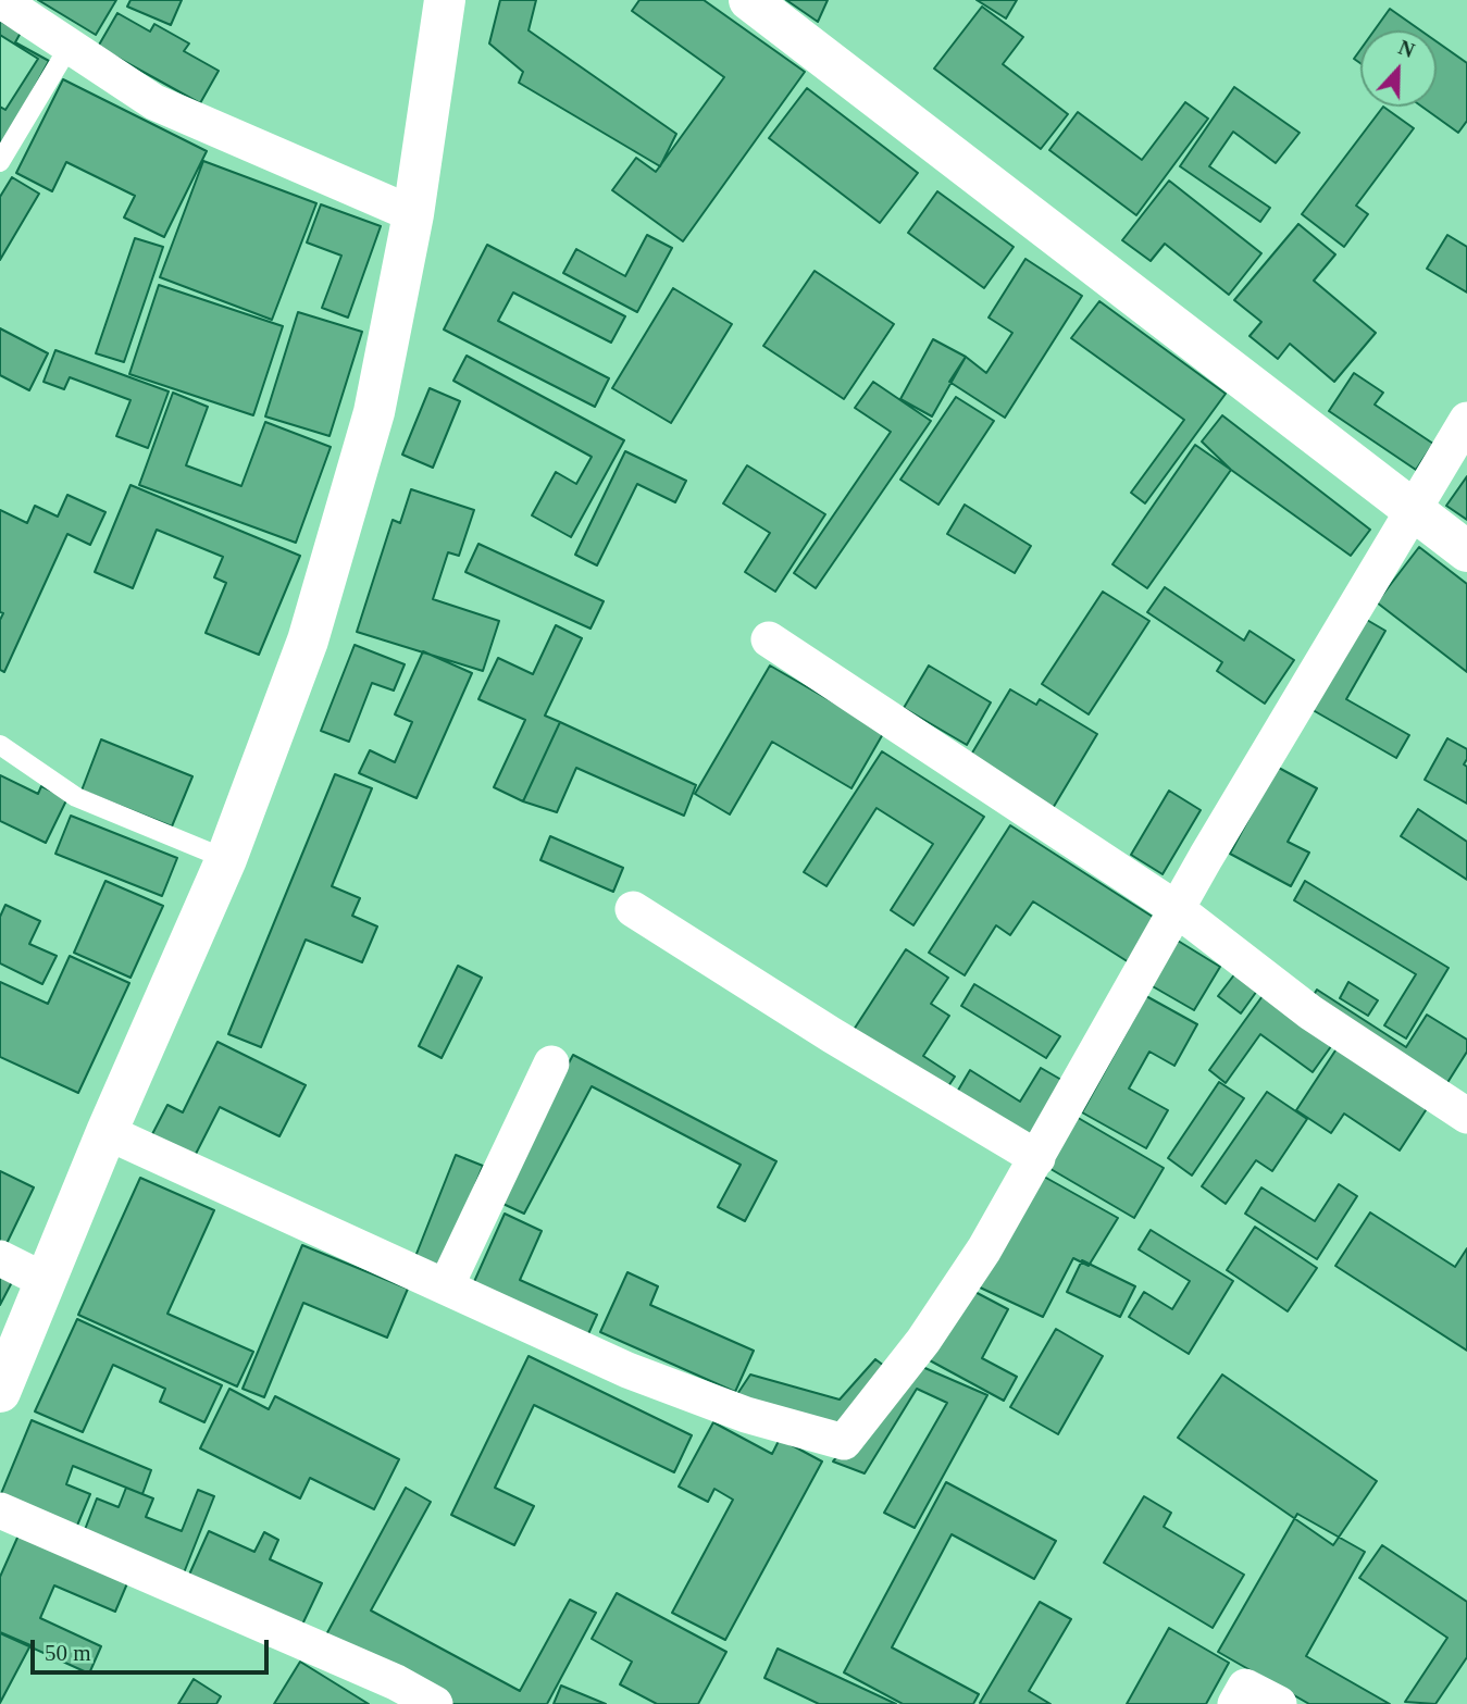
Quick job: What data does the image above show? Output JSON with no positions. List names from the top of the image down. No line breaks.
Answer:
{"scale_bar":"50 m","north":"top"}
